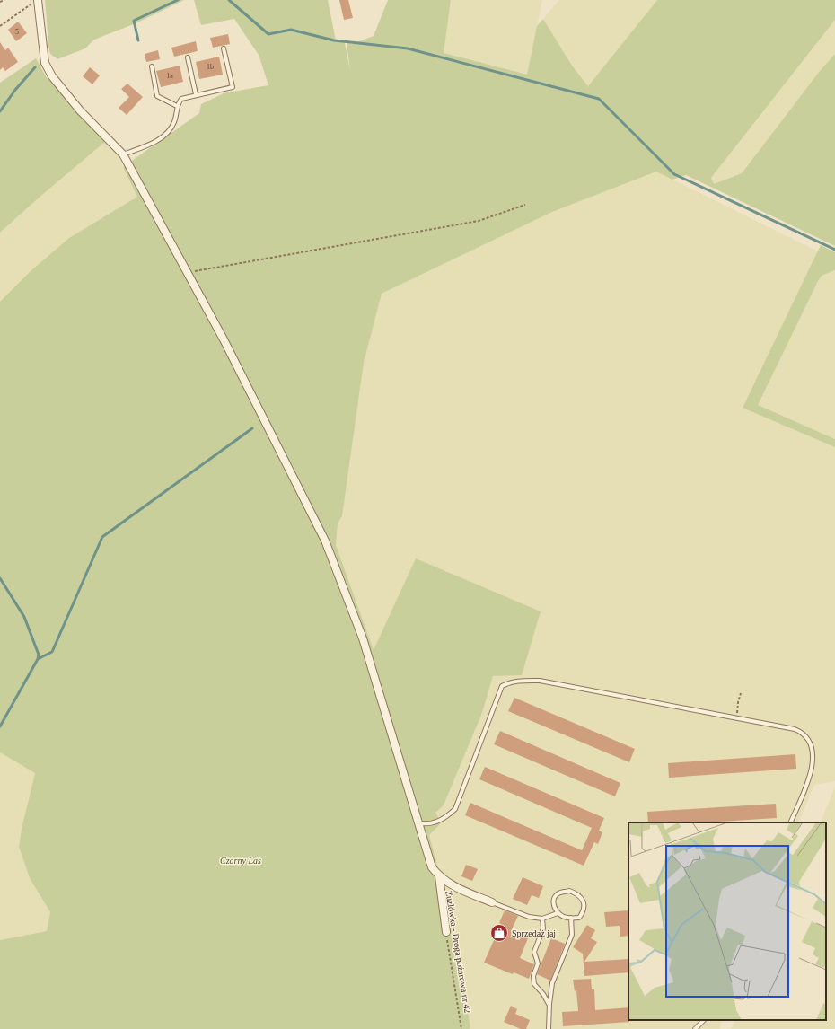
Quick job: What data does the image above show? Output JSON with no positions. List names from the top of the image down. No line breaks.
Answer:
{"streets":{"street":["Żużlówka - Droga pożarowa nr 42"]},"parks":["Czarny Las"],"places":{"shop":["Sprzedaż jaj"]},"house_numbers":["5","1b","1a"]}
